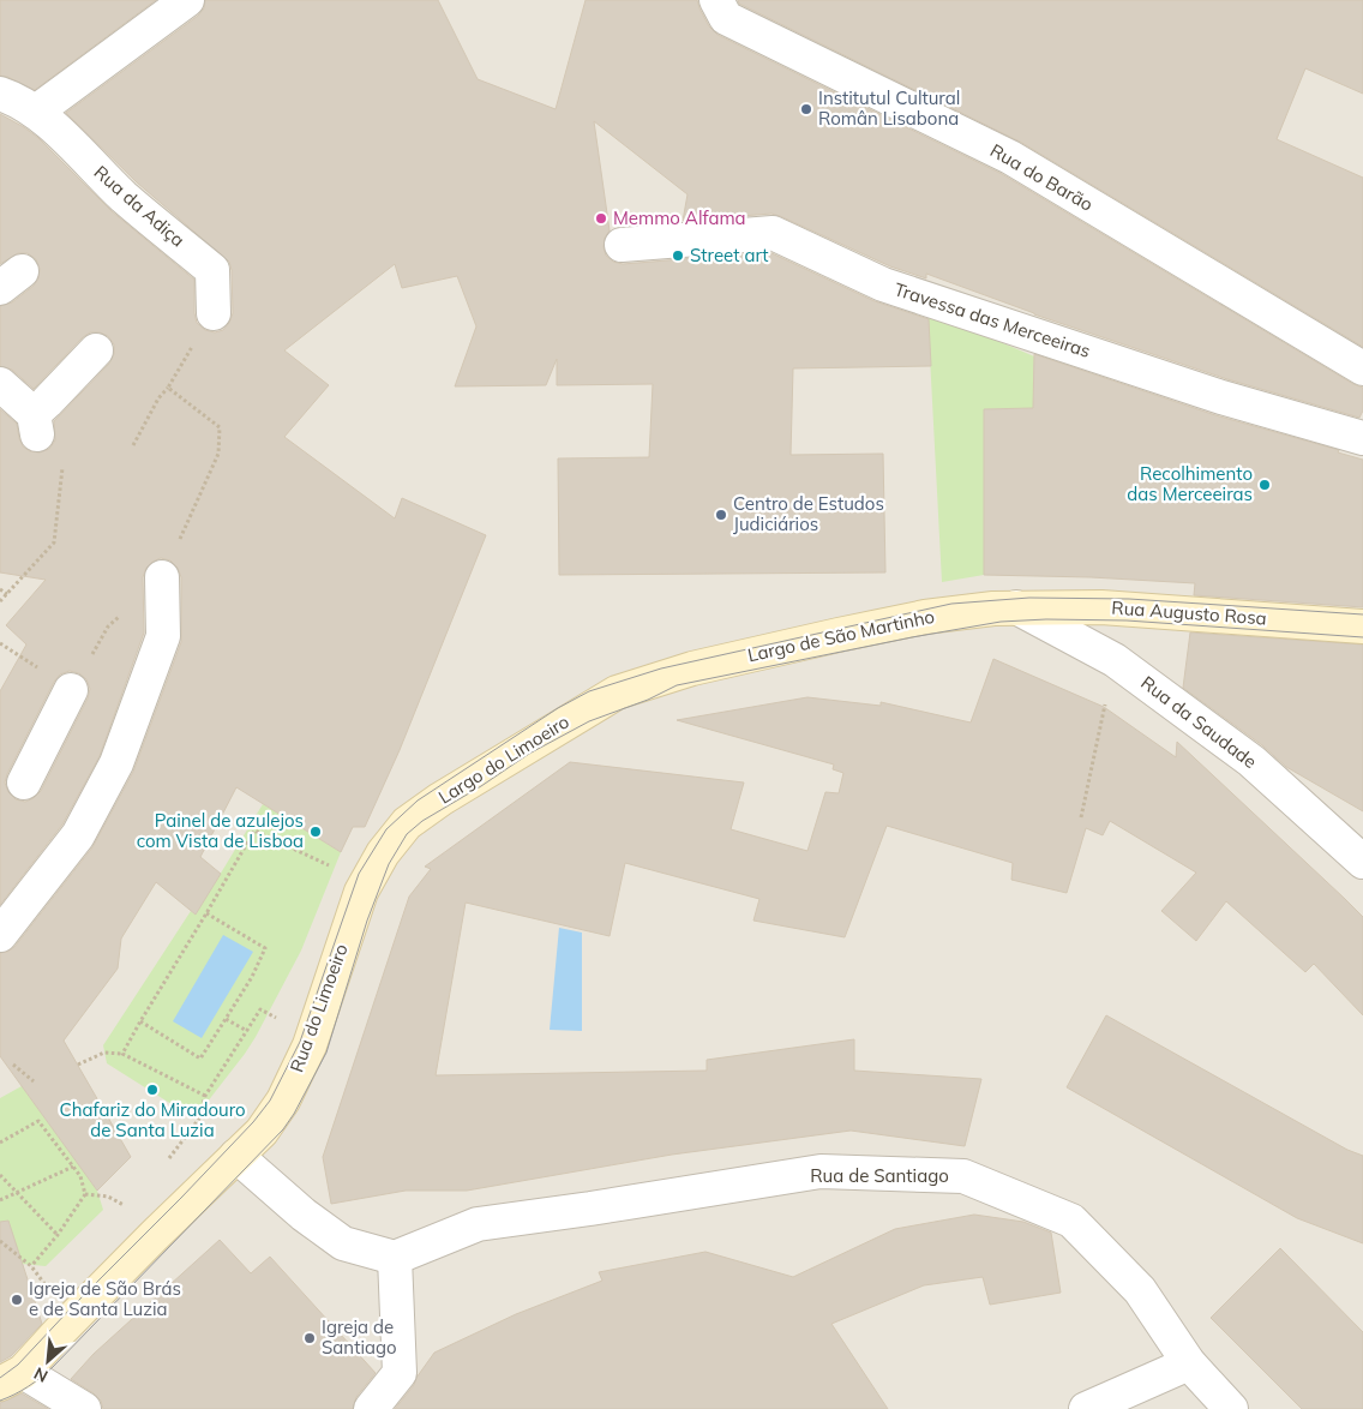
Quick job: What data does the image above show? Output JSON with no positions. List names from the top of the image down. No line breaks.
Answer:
{"streets":{"street":["Rua do Barão","Rua da Adiça","Travessa das Merceeiras","Rua Augusto Rosa","Largo de São Martinho","Rua da Saudade","Largo do Limoeiro","Rua do Limoeiro","Rua de Santiago"]},"crossings":[["Rua Augusto Rosa","Largo de São Martinho"],["Rua Augusto Rosa","Rua da Saudade"],["Largo de São Martinho","Rua da Saudade"],["Largo de São Martinho","Largo do Limoeiro"],["Largo do Limoeiro","Rua do Limoeiro"]],"places":["Institutul Cultural Român Lisabona","Memmo Alfama","Street art","Recolhimento das Merceeiras","Centro de Estudos Judiciários","Painel de azulejos com Vista de Lisboa","Chafariz do Miradouro de Santa Luzia","Igreja de São Brás e de Santa Luzia","Igreja de Santiago"],"north":"bottom left"}
